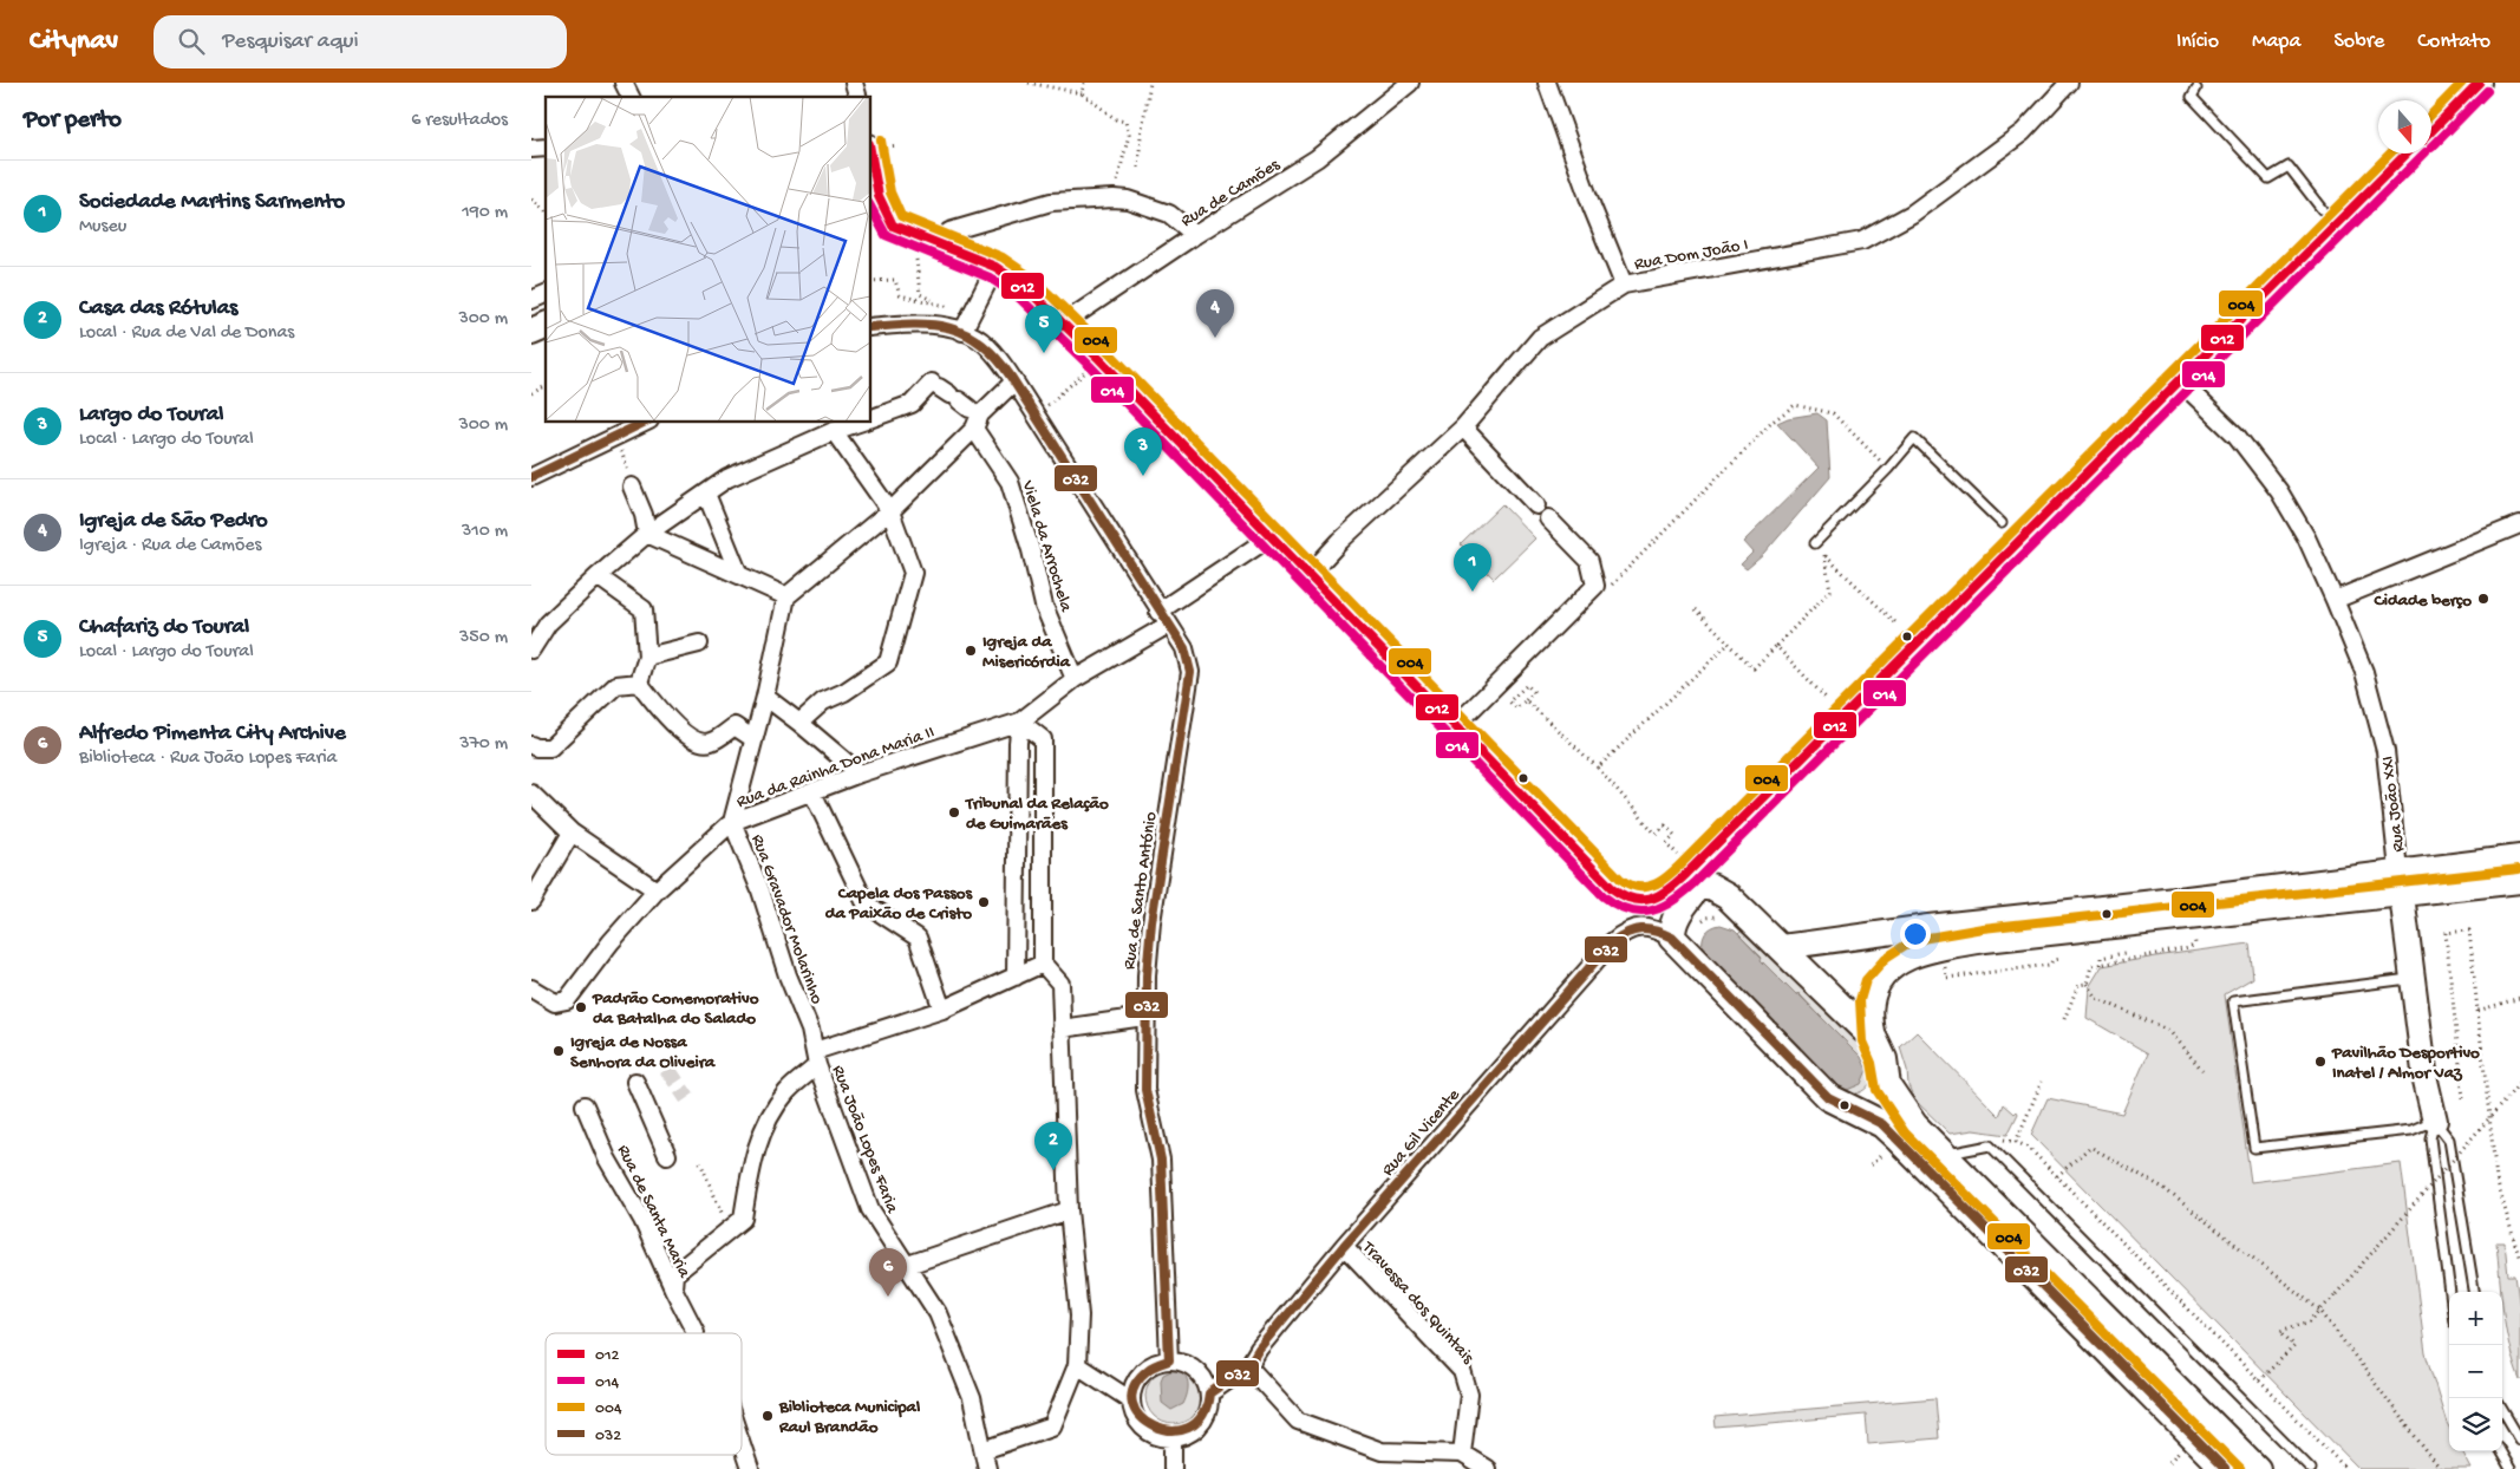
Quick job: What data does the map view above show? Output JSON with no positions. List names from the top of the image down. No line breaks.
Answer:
{"streets":{"street":["Rua de Camões","Rua Dom João I","Viela da Arrochela","Rua da Rainha Dona Maria II","Rua João XXI","Rua de Santo António","Rua Gravador Molarinho","Rua Gil Vicente","Rua João Lopes Faria","Rua de Santa Maria","Travessa dos Quintais"]},"crossings":[["Viela da Arrochela","Rua da Rainha Dona Maria II"],["Rua da Rainha Dona Maria II","Rua de Santo António"],["Rua da Rainha Dona Maria II","Rua Gravador Molarinho"],["Rua de Santo António","Rua Gil Vicente"],["Rua Gravador Molarinho","Rua João Lopes Faria"],["Rua Gil Vicente","Travessa dos Quintais"]],"places":["Cidade berço","Igreja da Misericórdia","Tribunal da Relação de Guimarães","Capela dos Passos da Paixão de Cristo","Padrão Comemorativo da Batalha do Salado","Igreja de Nossa Senhora da Oliveira","Pavilhão Desportivo Inatel / Almor Vaz","Biblioteca Municipal Raul Brandão"],"lines":["transit line 012","transit line 004","transit line 014","transit line 032"],"legend":["012","014","004","032"],"north":"bottom","page":{"header":"Citynav","search":"Pesquisar aqui","nav":["Início","Mapa","Sobre","Contato"],"heading":["Por perto","6 resultados"],"list":[{"mark":"1","name":"Sociedade Martins Sarmento","note":"Museu","value":"190 m"},{"mark":"2","name":"Casa das Rótulas","note":"Local · Rua de Val de Donas","value":"300 m"},{"mark":"3","name":"Largo do Toural","note":"Local · Largo do Toural","value":"300 m"},{"mark":"4","name":"Igreja de São Pedro","note":"Igreja · Rua de Camões","value":"310 m"},{"mark":"5","name":"Chafariz do Toural","note":"Local · Largo do Toural","value":"350 m"},{"mark":"6","name":"Alfredo Pimenta City Archive","note":"Biblioteca · Rua João Lopes Faria","value":"370 m"}],"pins":["4","5","3","1","2","6"],"map_buttons":["+","−"]}}
